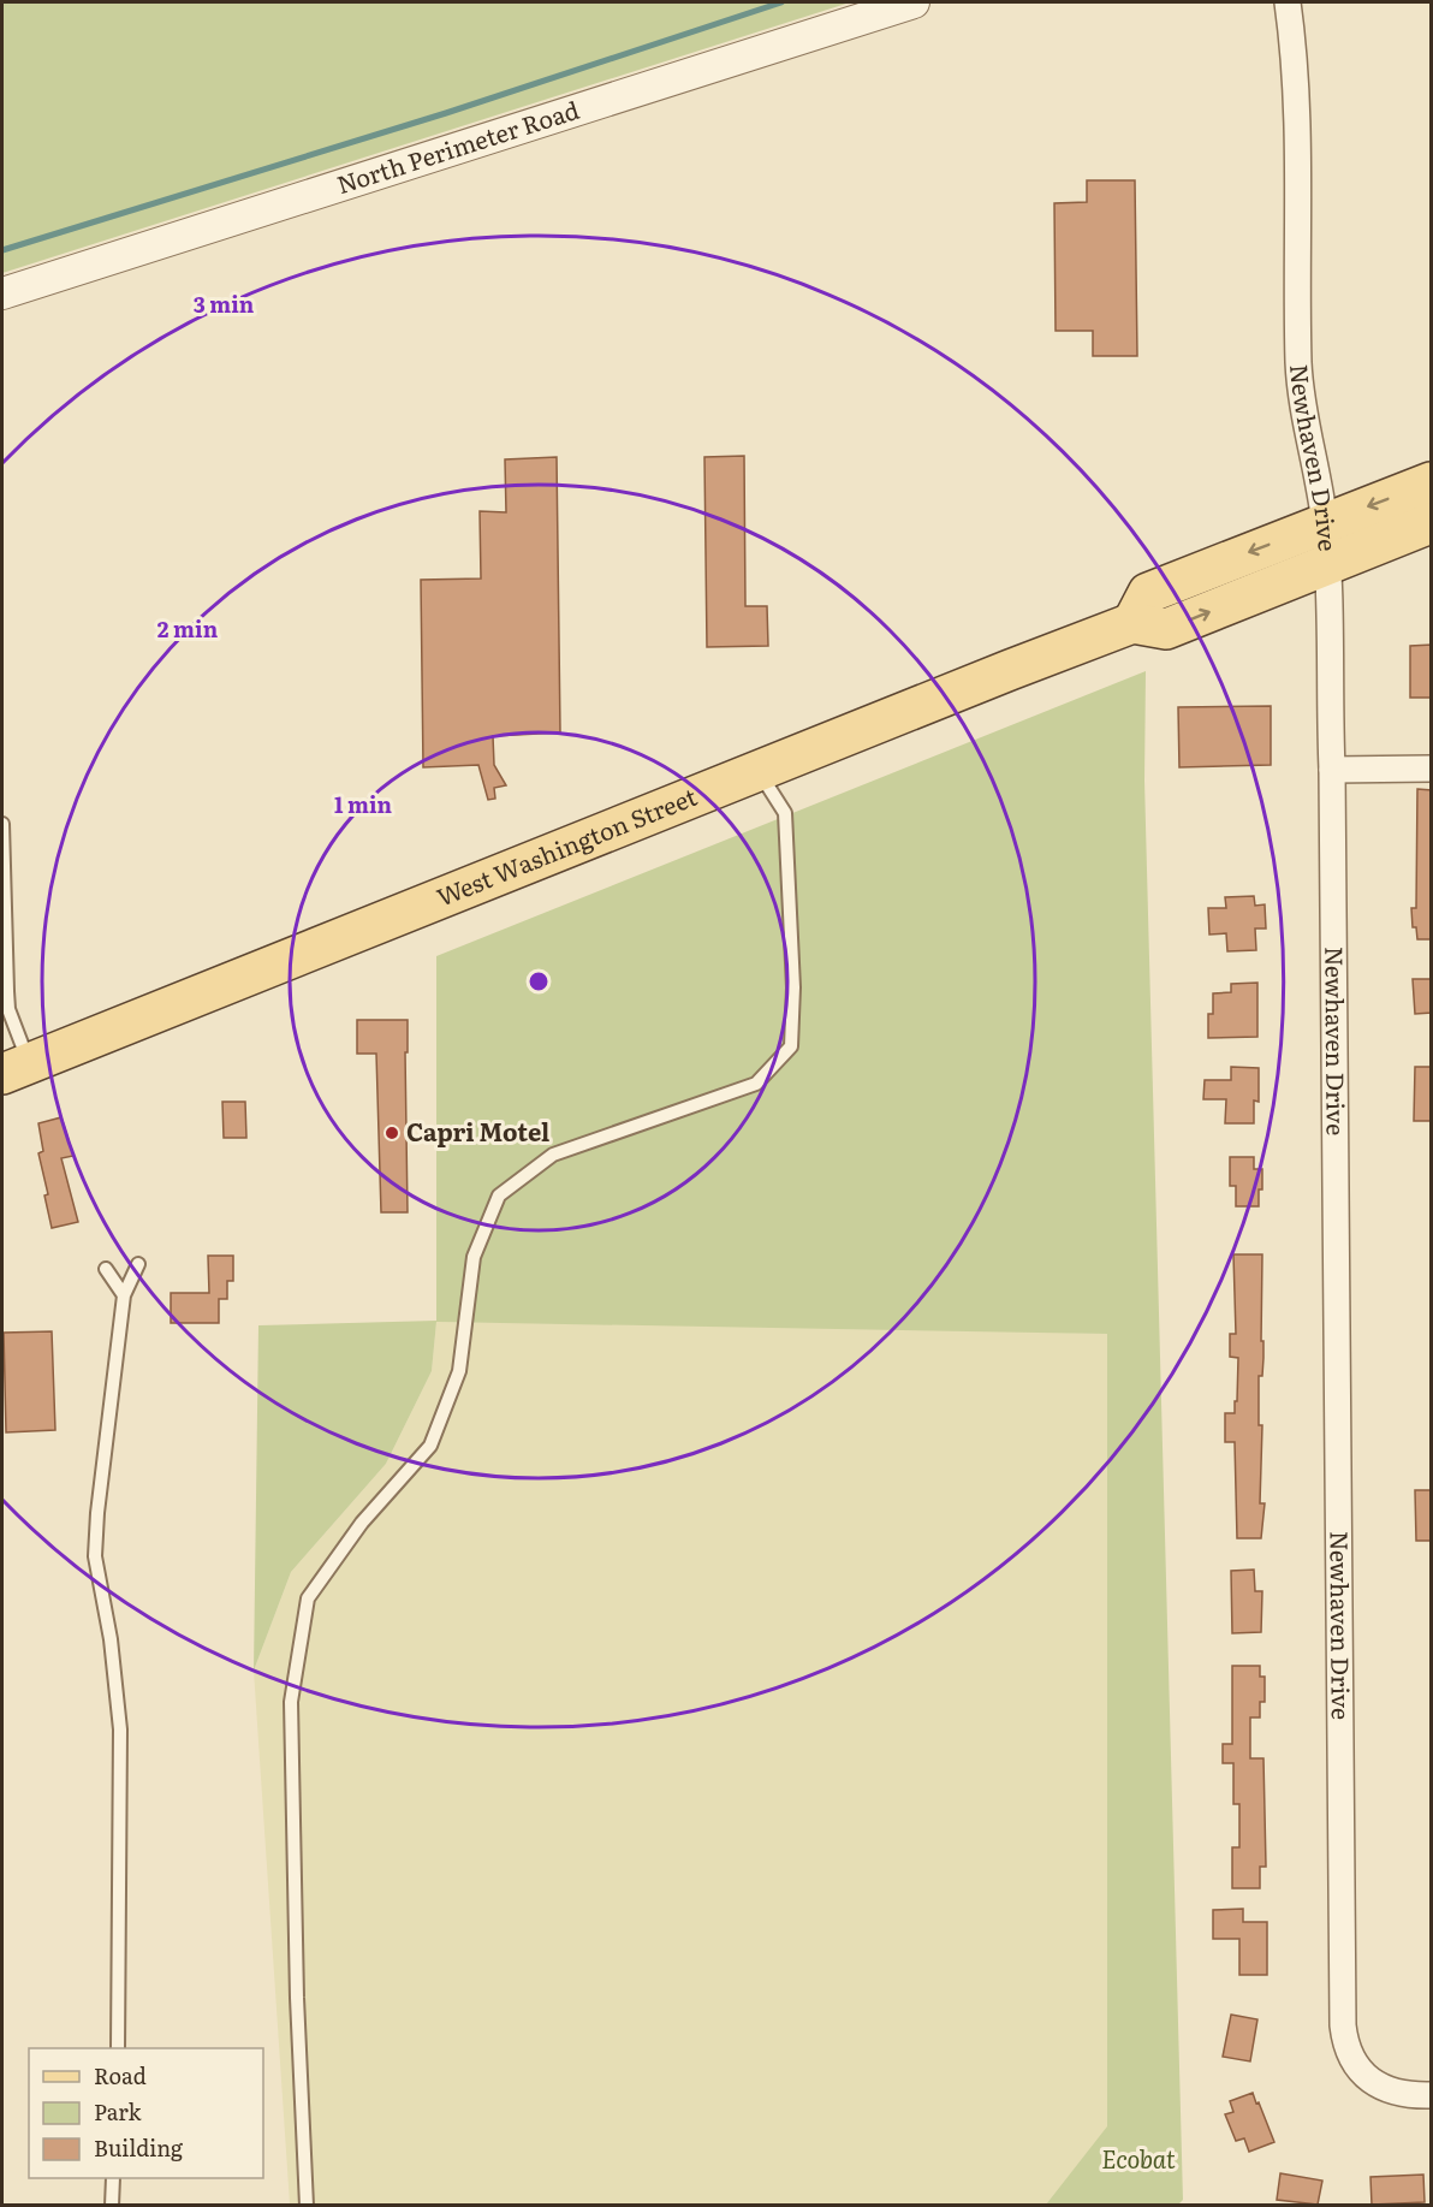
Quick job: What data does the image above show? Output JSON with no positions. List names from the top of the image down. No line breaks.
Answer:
{"streets":{"main road":["West Washington Street"],"street":["North Perimeter Road","Newhaven Drive"]},"parks":["Ecobat"],"places":["Capri Motel"],"legend":["Road","Park","Building"],"rings":["3 min","2 min","1 min"]}
